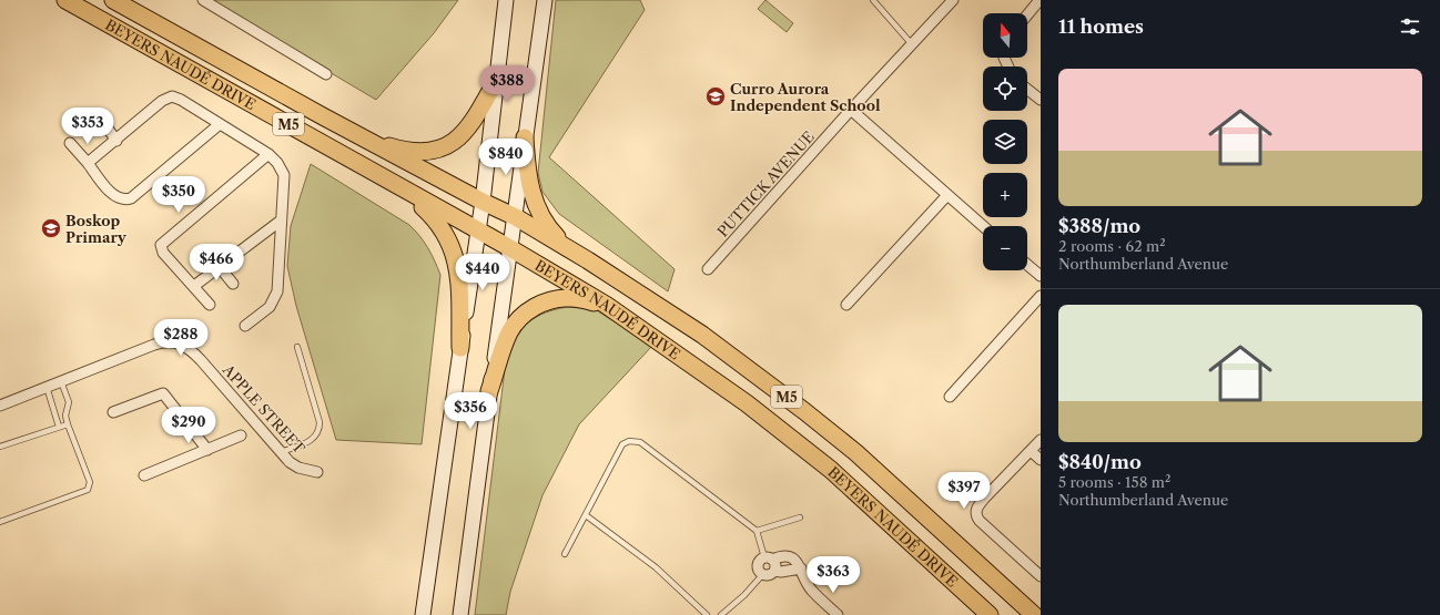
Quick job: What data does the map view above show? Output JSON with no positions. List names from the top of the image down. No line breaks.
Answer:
{"streets":{"main road":["BEYERS NAUDÉ DRIVE","M5"],"street":["PUTTICK AVENUE","APPLE STREET"]},"places":{"school or university":["Curro Aurora Independent School","Boskop Primary"]},"north":"top","page":{"heading":"11 homes","map_buttons":["+","−"],"list":[{"name":"$388/mo","note":"2 rooms · 62 m² · Northumberland Avenue"},{"name":"$840/mo","note":"5 rooms · 158 m² · Northumberland Avenue"}],"price":["$388","$353","$840","$350","$466","$440","$288","$356","$290","$397","$363"]}}
